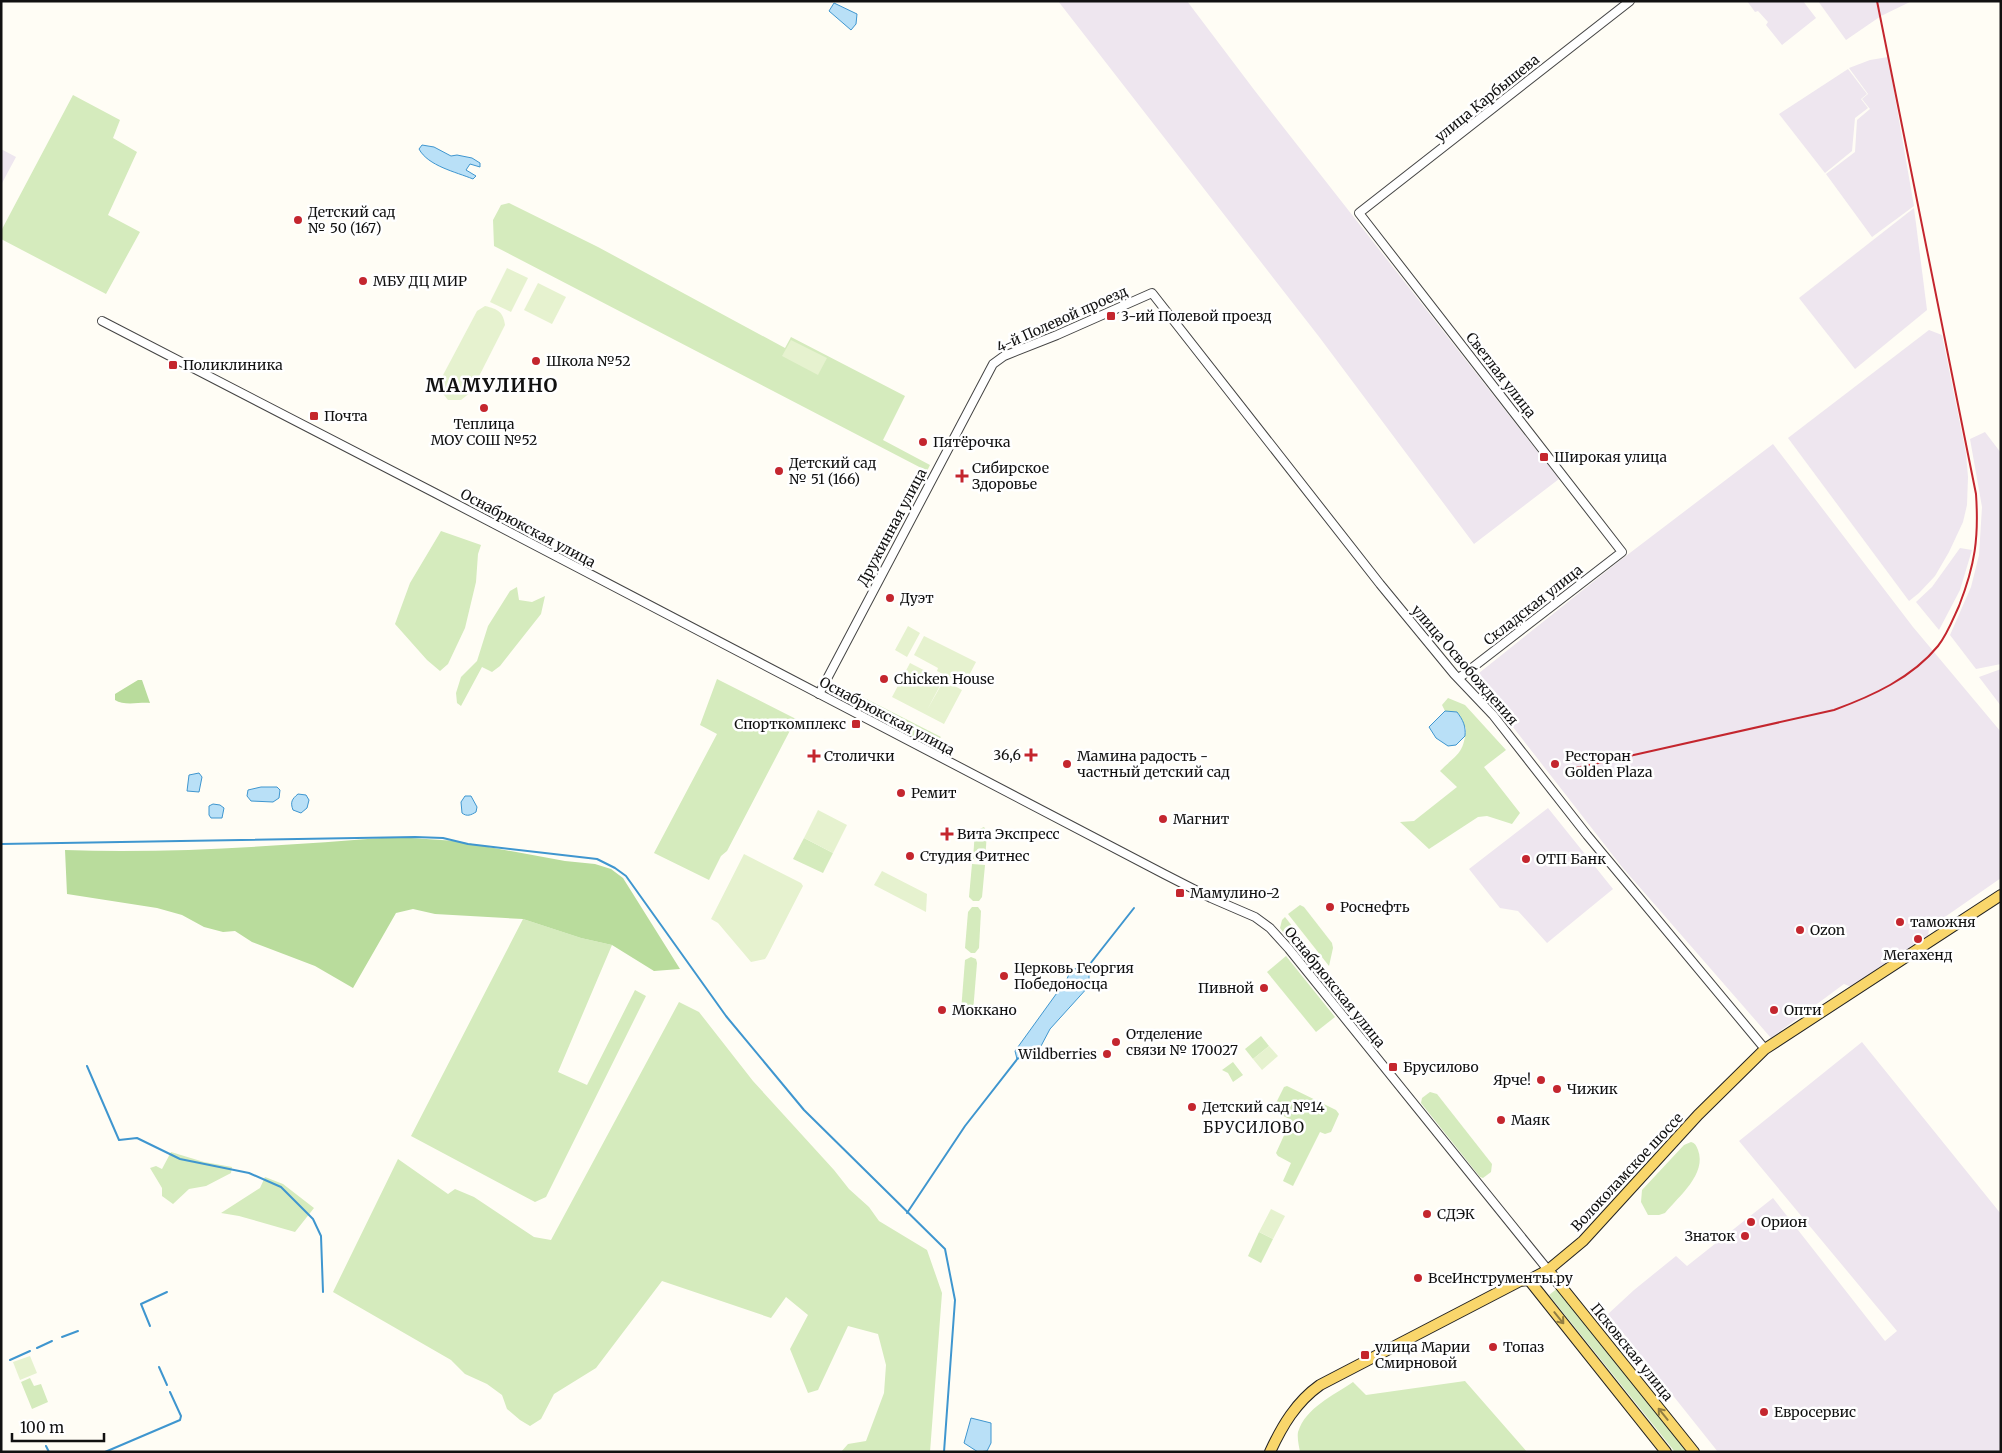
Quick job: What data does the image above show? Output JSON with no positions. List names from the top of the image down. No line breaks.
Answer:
{"streets":{"main road":["Волоколамское шоссе","Псковская улица"],"street":["улица Карбышева","4-й Полевой проезд","Светлая улица","Дружинная улица","Оснабрюкская улица","Складская улица","улица Освобождения"]},"crossings":[["улица Карбышева","Светлая улица"],["4-й Полевой проезд","Дружинная улица"],["4-й Полевой проезд","улица Освобождения"],["Светлая улица","Складская улица"],["Дружинная улица","Оснабрюкская улица"],["Оснабрюкская улица","Волоколамское шоссе"],["Оснабрюкская улица","Псковская улица"],["Складская улица","улица Освобождения"],["улица Освобождения","Волоколамское шоссе"],["Волоколамское шоссе","Псковская улица"]],"districts":["МАМУЛИНО","БРУСИЛОВО"],"places":{"other":["Детский сад № 50 (167)","МБУ ДЦ МИР","Школа №52","Теплица МОУ СОШ №52","Пятёрочка","Детский сад № 51 (166)","Дуэт","Chicken House","Мамина радость - частный детский сад","Ресторан Golden Plaza","Ремит","Магнит","Студия Фитнес","ОТП Банк","Роснефть","таможня","Ozon","Мегахенд","Церковь Георгия Победоносца","Пивной","Моккано","Опти","Отделение связи № 170027","Wildberries","Ярче!","Чижик","Детский сад №14","Маяк","СДЭК","Орион","Знаток","ВсеИнструменты.ру","Топаз","Евросервис"],"transit":["3-ий Полевой проезд","Поликлиника","Почта","Широкая улица","Спорткомплекс","Мамулино-2","Брусилово","улица Марии Смирновой"],"health":["Сибирское Здоровье","36,6","Столички","Вита Экспресс"]},"scale_bar":"100 m"}
